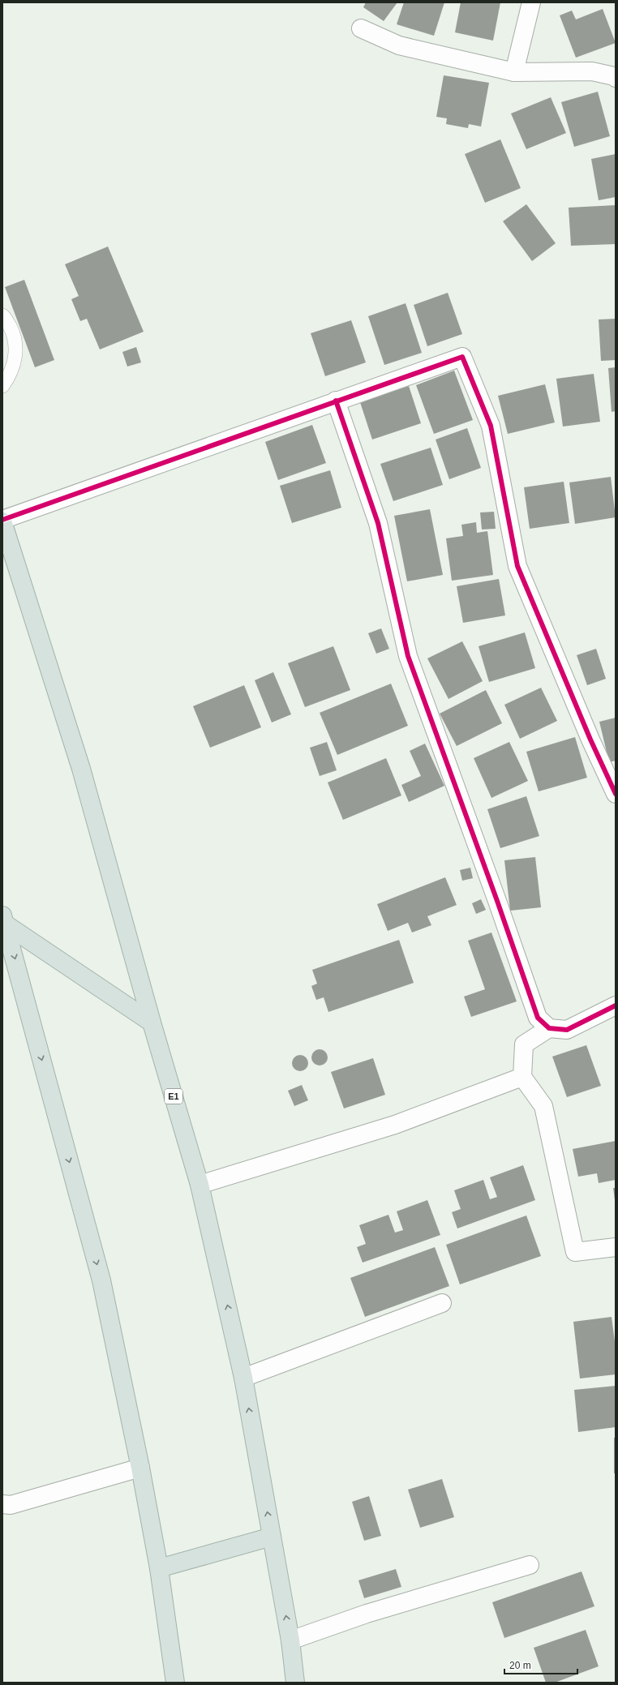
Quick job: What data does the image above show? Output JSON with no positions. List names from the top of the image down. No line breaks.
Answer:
{"streets":{"highway":["E1"]},"scale_bar":"20 m"}
